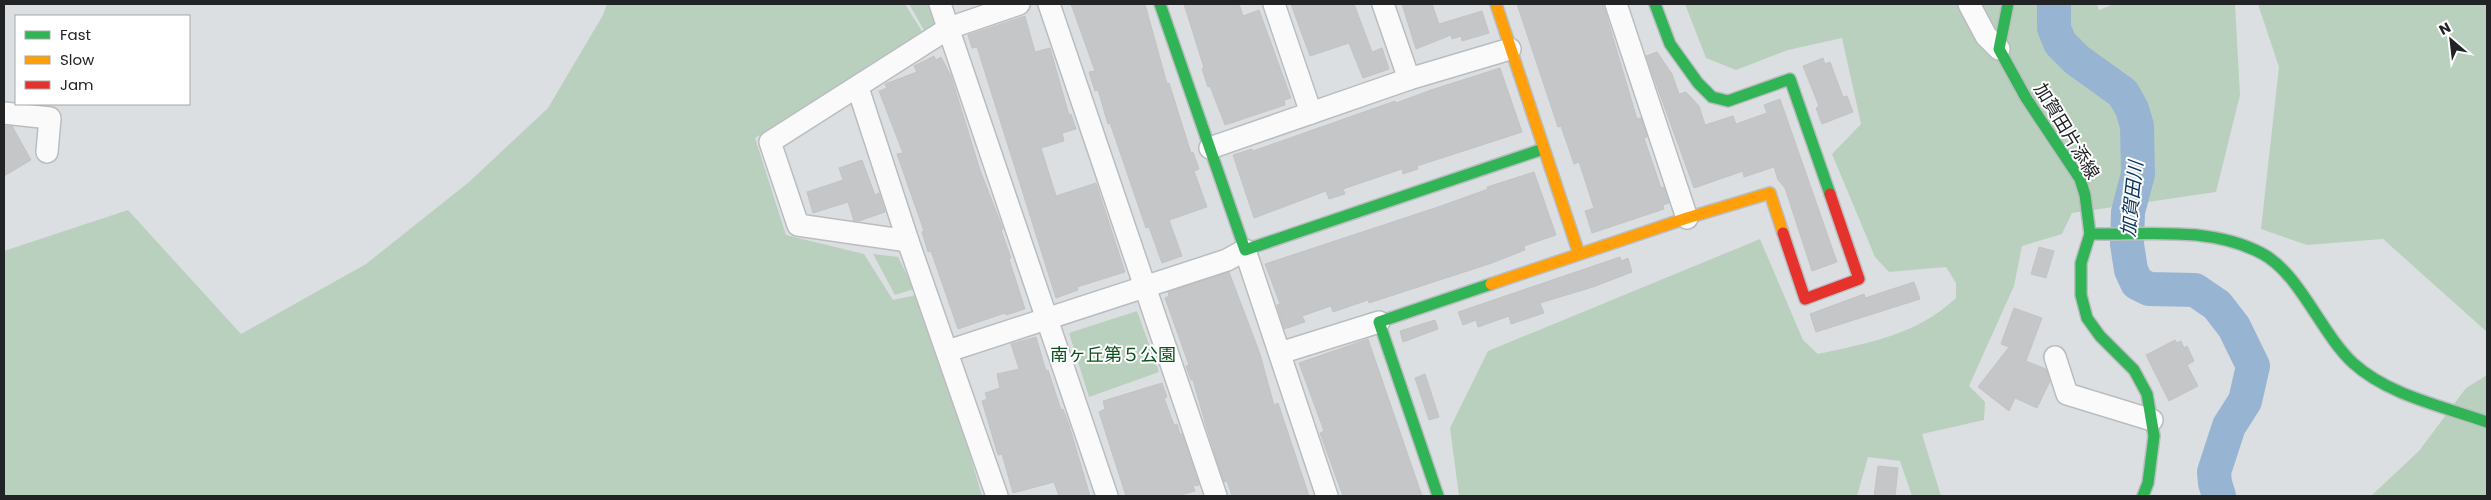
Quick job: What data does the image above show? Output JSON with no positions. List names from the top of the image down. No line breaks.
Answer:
{"streets":{"street":["加賀田片添線"]},"water":["加賀田川"],"parks":["南ヶ丘第５公園"],"legend":["Fast","Slow","Jam"],"north":"top left"}
